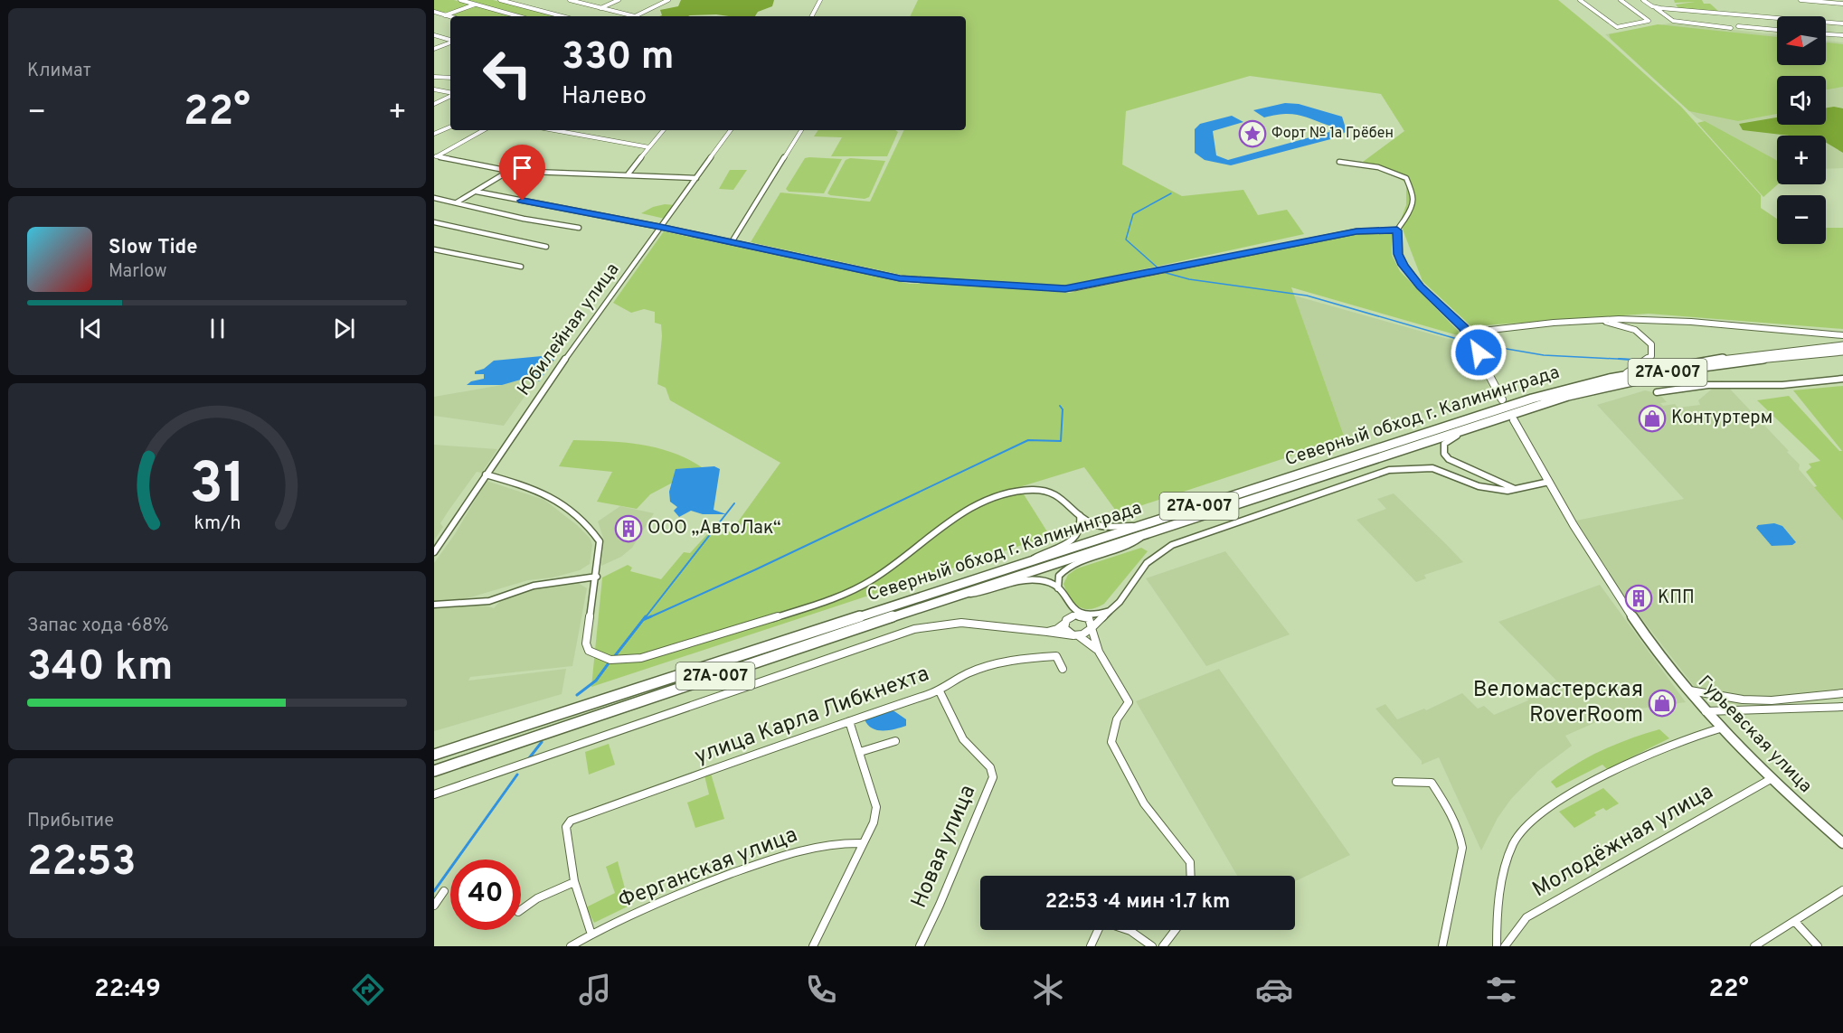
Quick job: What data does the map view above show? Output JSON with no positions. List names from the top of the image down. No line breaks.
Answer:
{"streets":{"highway":["27А-007","Северный обход г. Калининграда"],"street":["Юбилейная улица","улица Карла Либкнехта","Гурьевская улица","Молодёжная улица","Новая улица","Ферганская улица"]},"crossings":[["улица Карла Либкнехта","Новая улица"],["Гурьевская улица","Молодёжная улица"]],"places":{"place":["Форт № 1а Грёбен"],"shop":["Контуртерм","Веломастерская RoverRoom"],"building":["ООО „АвтоЛак“","КПП"]},"north":"left","page":{"tile":["Климат",["Запас хода · 68%","340 km"],["Прибытие","22:53"]],"map_buttons":["+","−"],"turn":["330 m","Налево"],"heat":["−","22°","+"],"song":["Slow Tide","Marlow"],"limit":"40","trip":"22:53 · 4 мин · 1.7 km","tabs":["22:49","22°"],"gauge":["31","km/h"]}}
